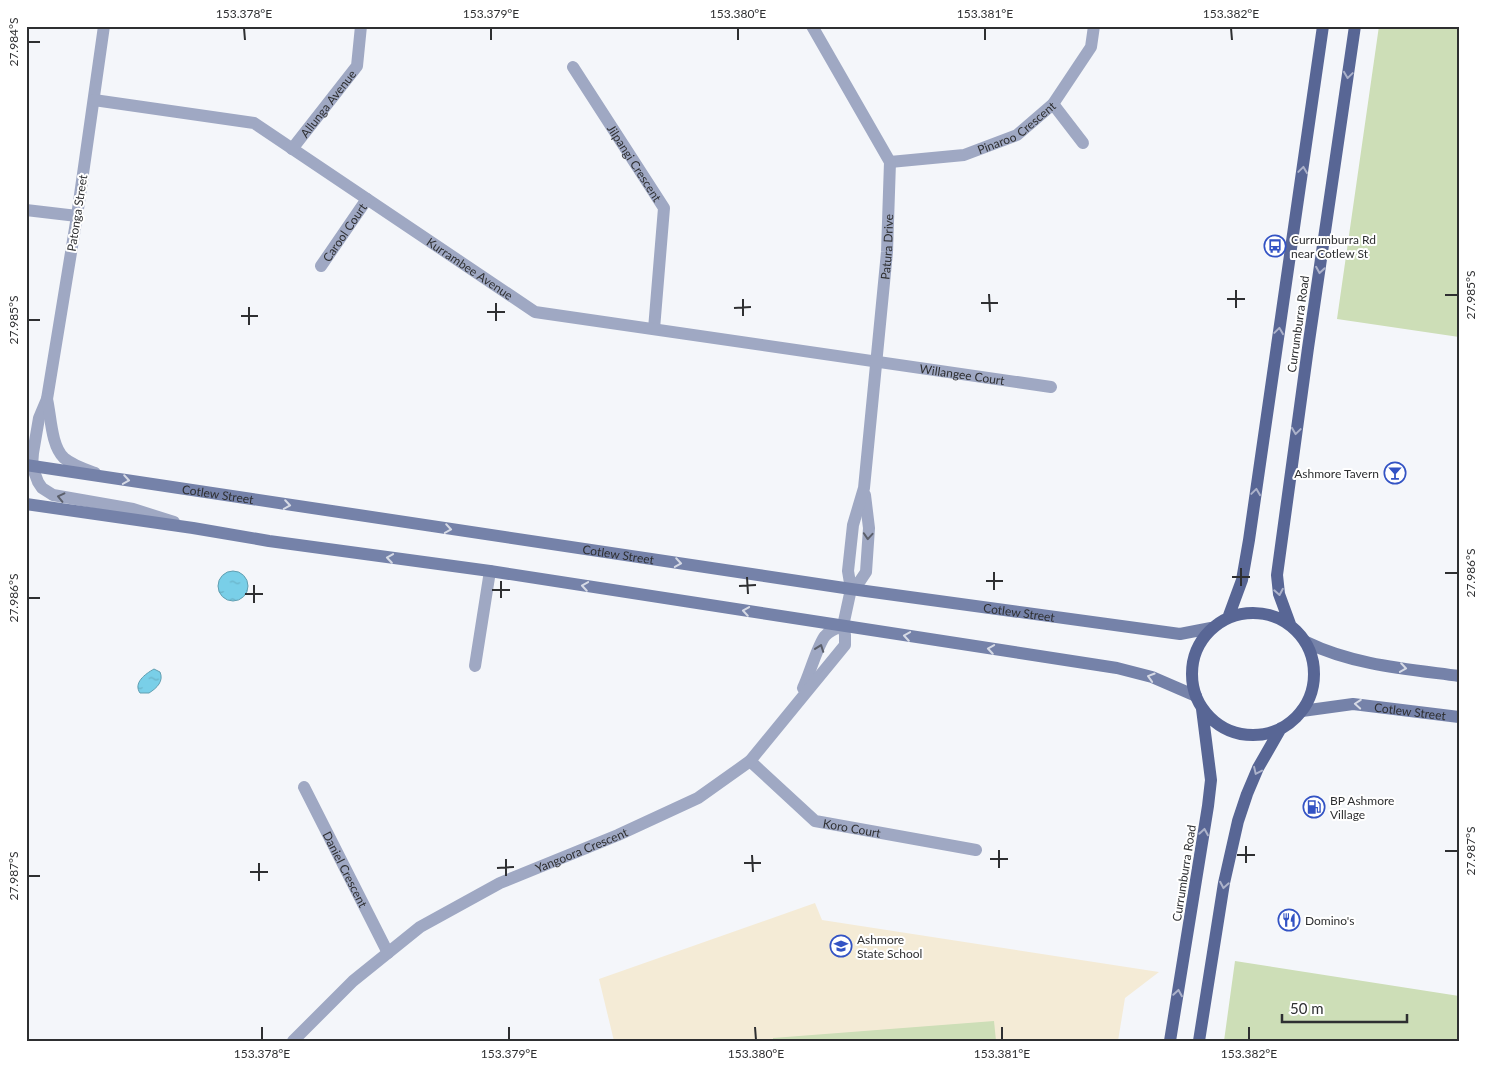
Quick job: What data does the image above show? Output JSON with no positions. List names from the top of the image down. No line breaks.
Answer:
{"streets":{"main road":["Currumburra Road","Cotlew Street"],"street":["Allunga Avenue","Pinaroo Crescent","Jilpangi Crescent","Patonga Street","Carool Court","Patura Drive","Kurrambee Avenue","Willangee Court","Koro Court","Yangoora Crescent","Daniel Crescent"]},"crossings":[["Allunga Avenue","Kurrambee Avenue"],["Pinaroo Crescent","Patura Drive"],["Jilpangi Crescent","Kurrambee Avenue"],["Patonga Street","Kurrambee Avenue"],["Patonga Street","Cotlew Street"],["Carool Court","Kurrambee Avenue"],["Patura Drive","Kurrambee Avenue"],["Patura Drive","Willangee Court"],["Patura Drive","Cotlew Street"],["Patura Drive","Yangoora Crescent"],["Kurrambee Avenue","Willangee Court"],["Currumburra Road","Cotlew Street"],["Koro Court","Yangoora Crescent"],["Yangoora Crescent","Daniel Crescent"]],"places":{"bus stop":["Currumburra Rd near Cotlew St"],"bar":["Ashmore Tavern"],"fuel station":["BP Ashmore Village"],"restaurant":["Domino's"],"school or university":["Ashmore State School"]},"scale_bar":"50 m","coordinates":["153.378°E","153.379°E","153.380°E","153.381°E","153.382°E","27.984°S","27.985°S","27.986°S","27.987°S"]}
